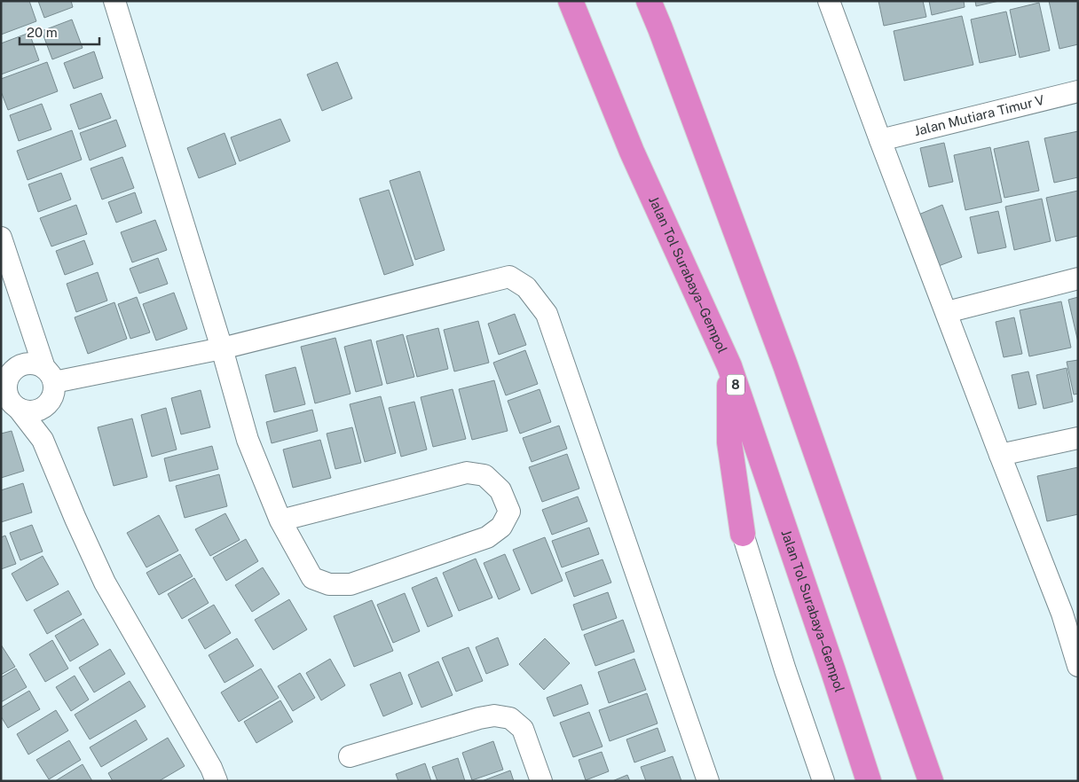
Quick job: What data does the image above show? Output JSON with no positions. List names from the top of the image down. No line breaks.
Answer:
{"streets":{"highway":["Jalan Tol Surabaya–Gempol","8"],"street":["Jalan Mutiara Timur V"]},"scale_bar":"20 m"}
